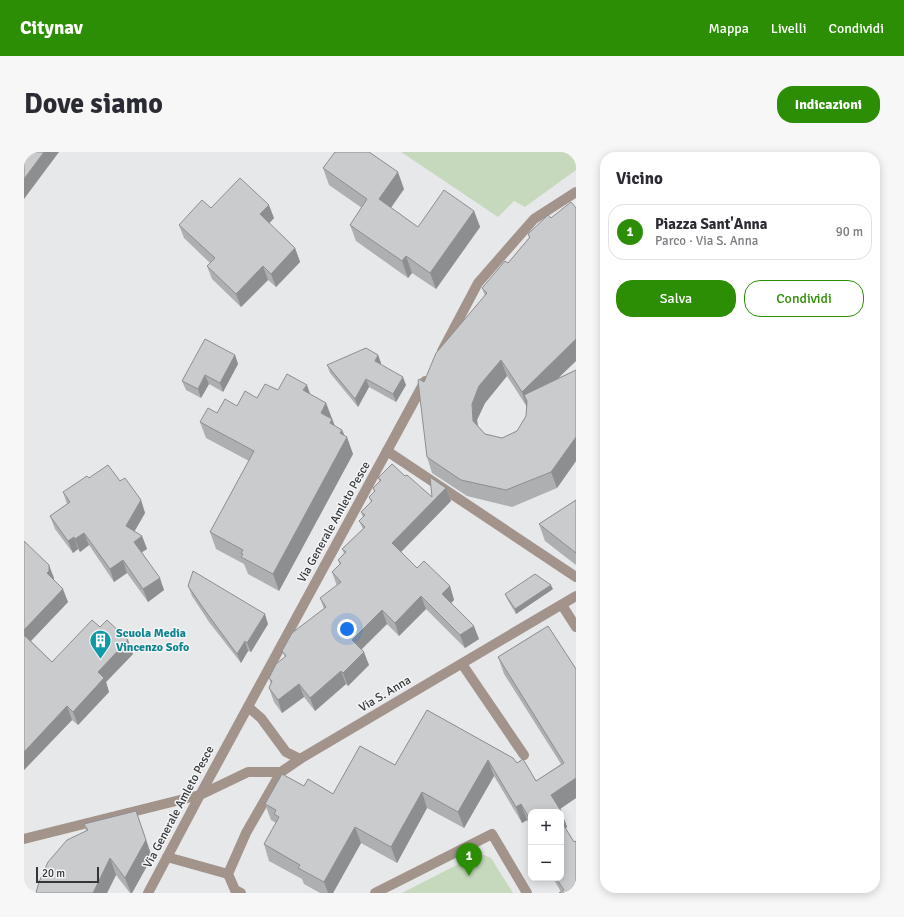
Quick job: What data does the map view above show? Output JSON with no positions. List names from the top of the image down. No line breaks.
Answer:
{"streets":{"street":["Via Generale Amleto Pesce","Via S. Anna"]},"places":{"building":["Scuola Media Vincenzo Sofo"]},"scale_bar":"20 m","page":{"header":"Citynav","nav":["Mappa","Livelli","Condividi"],"buttons":["Indicazioni",["Salva","Condividi"]],"title":"Dove siamo","heading":"Vicino","list":[{"mark":"1","name":"Piazza Sant'Anna","note":"Parco · Via S. Anna","value":"90 m"}],"map_buttons":["+","−"],"pins":"1","scale":"20 m"}}
